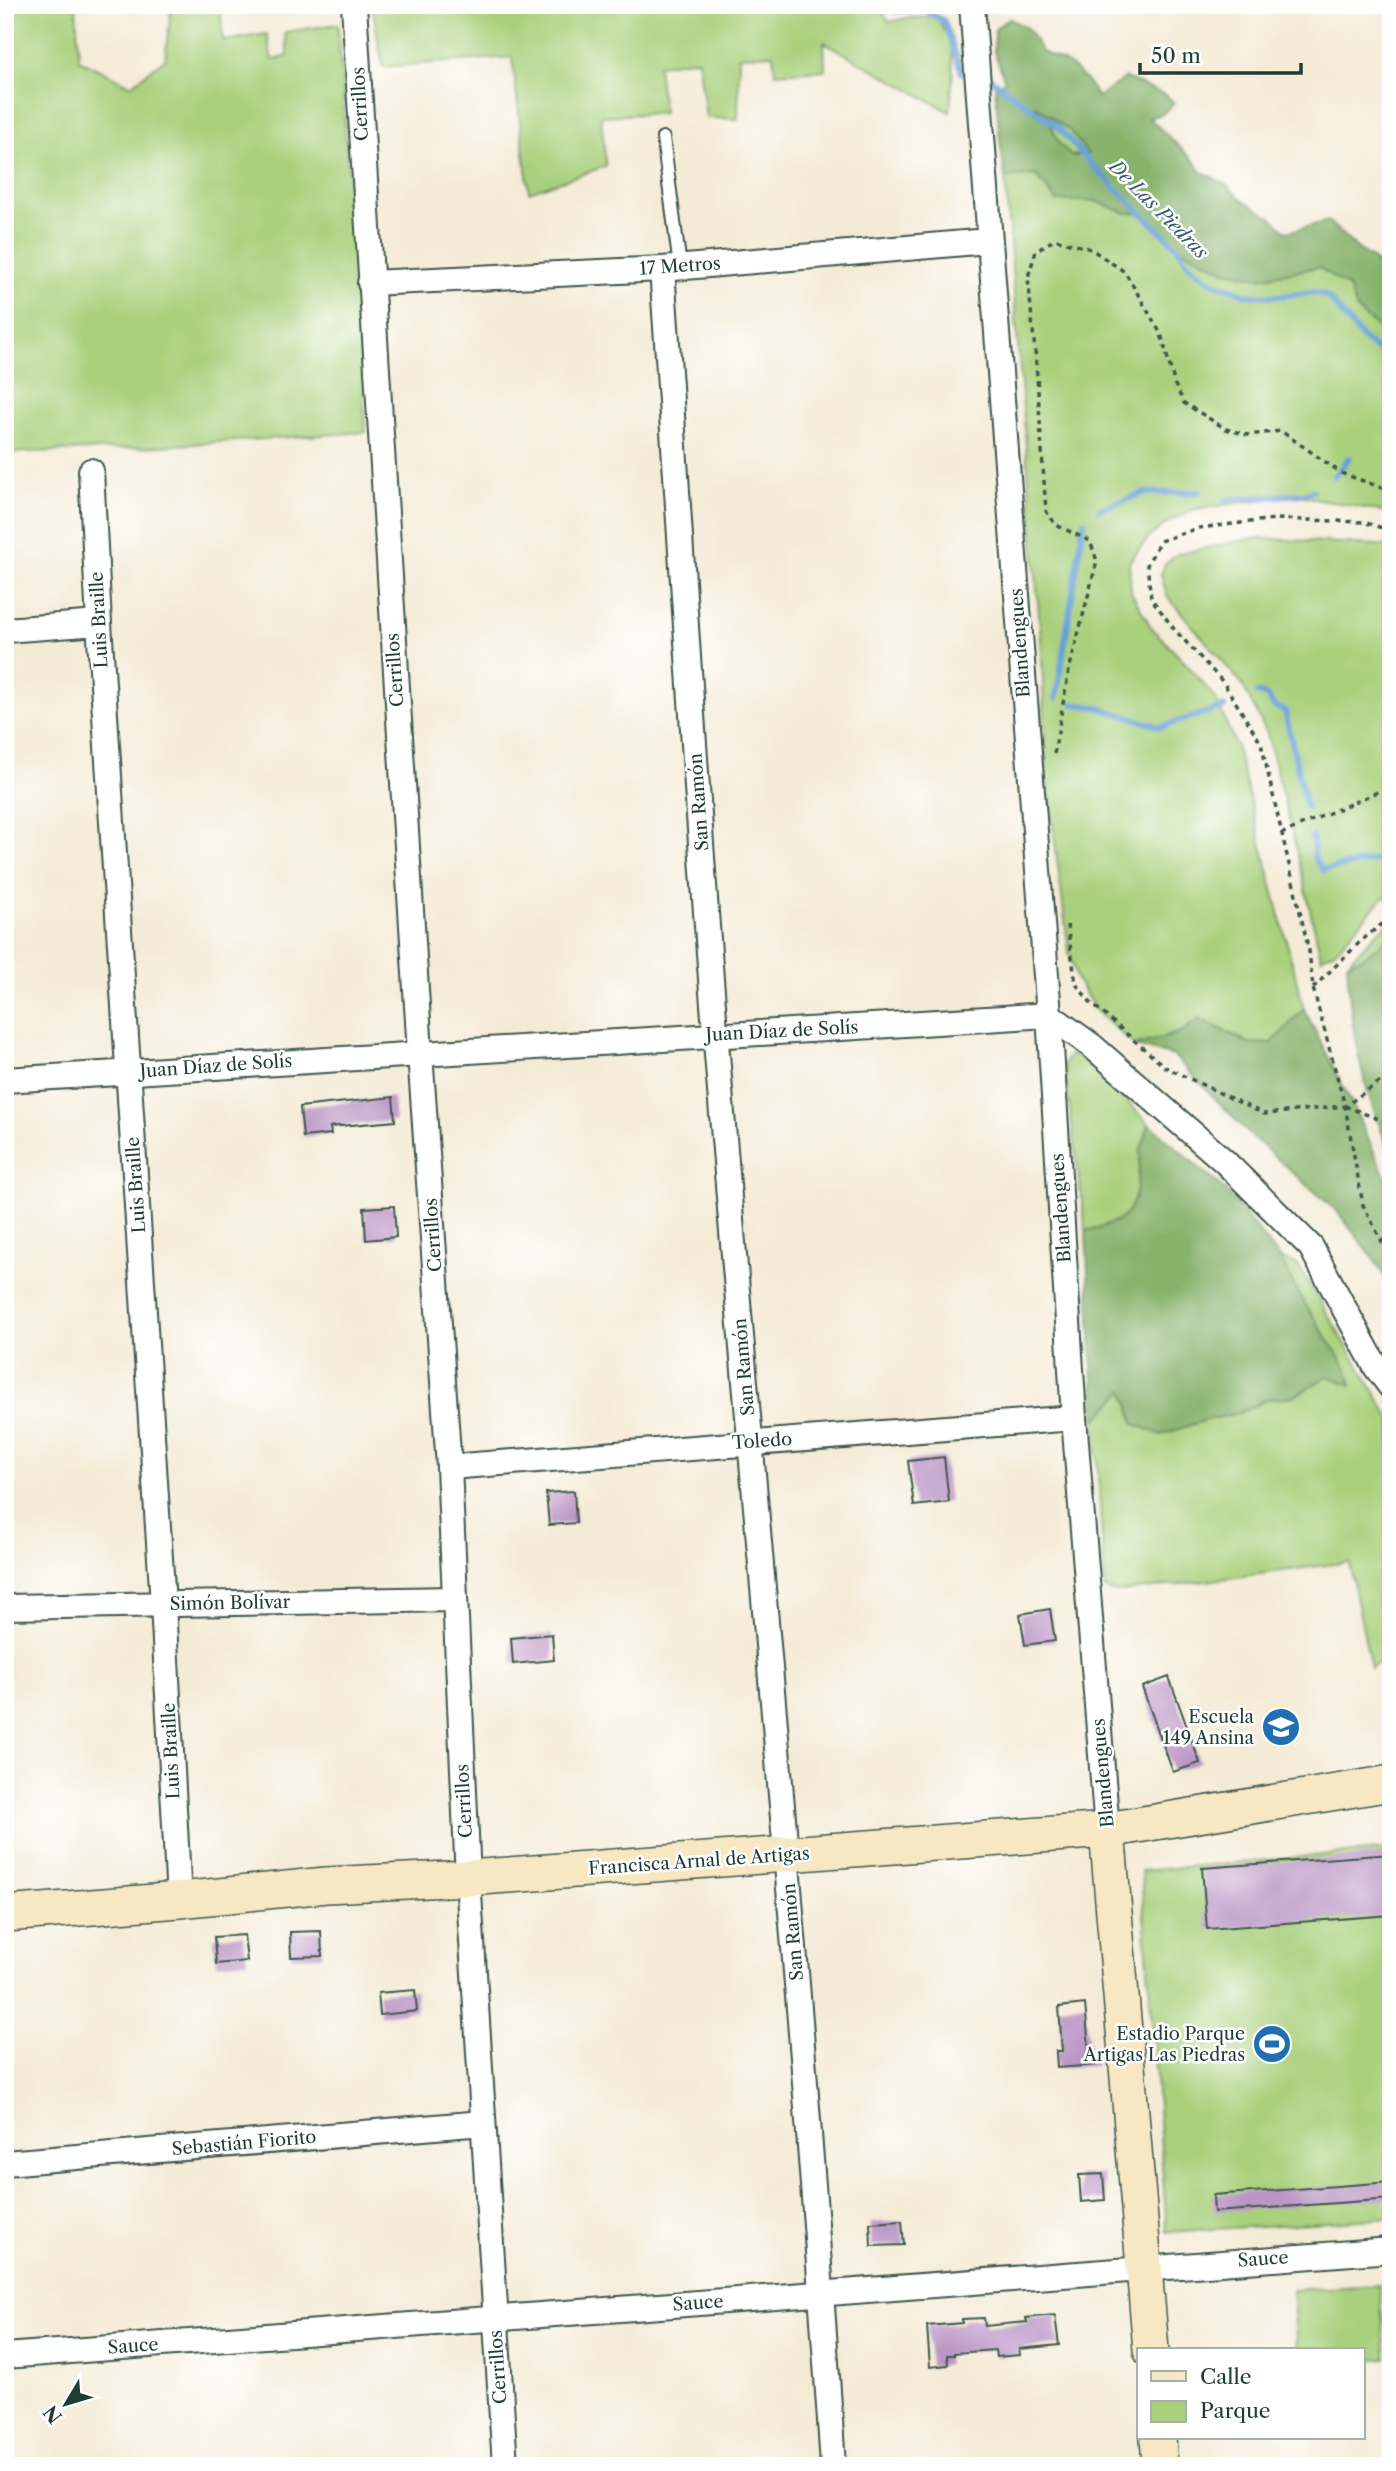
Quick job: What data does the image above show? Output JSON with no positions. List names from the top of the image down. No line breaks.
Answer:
{"streets":{"street":["Cerrillos","17 Metros","Luis Braille","Blandengues","San Ramón","Juan Díaz de Solís","Toledo","Simón Bolívar","Francisca Arnal de Artigas","Sebastián Fiorito","Sauce"]},"crossings":[["Cerrillos","17 Metros"],["Cerrillos","Juan Díaz de Solís"],["Cerrillos","Toledo"],["Cerrillos","Simón Bolívar"],["Cerrillos","Francisca Arnal de Artigas"],["Cerrillos","Sebastián Fiorito"],["Cerrillos","Sauce"],["17 Metros","Blandengues"],["17 Metros","San Ramón"],["Luis Braille","Juan Díaz de Solís"],["Luis Braille","Simón Bolívar"],["Luis Braille","Francisca Arnal de Artigas"],["Blandengues","Juan Díaz de Solís"],["Blandengues","Toledo"],["Blandengues","Francisca Arnal de Artigas"],["Blandengues","Sauce"],["San Ramón","Juan Díaz de Solís"],["San Ramón","Toledo"],["San Ramón","Francisca Arnal de Artigas"],["San Ramón","Sauce"]],"water":["De Las Piedras"],"places":{"school or university":["Escuela 149 Ansina"],"sports":["Estadio Parque Artigas Las Piedras"]},"legend":["Calle","Parque"],"scale_bar":"50 m","north":"bottom left"}
